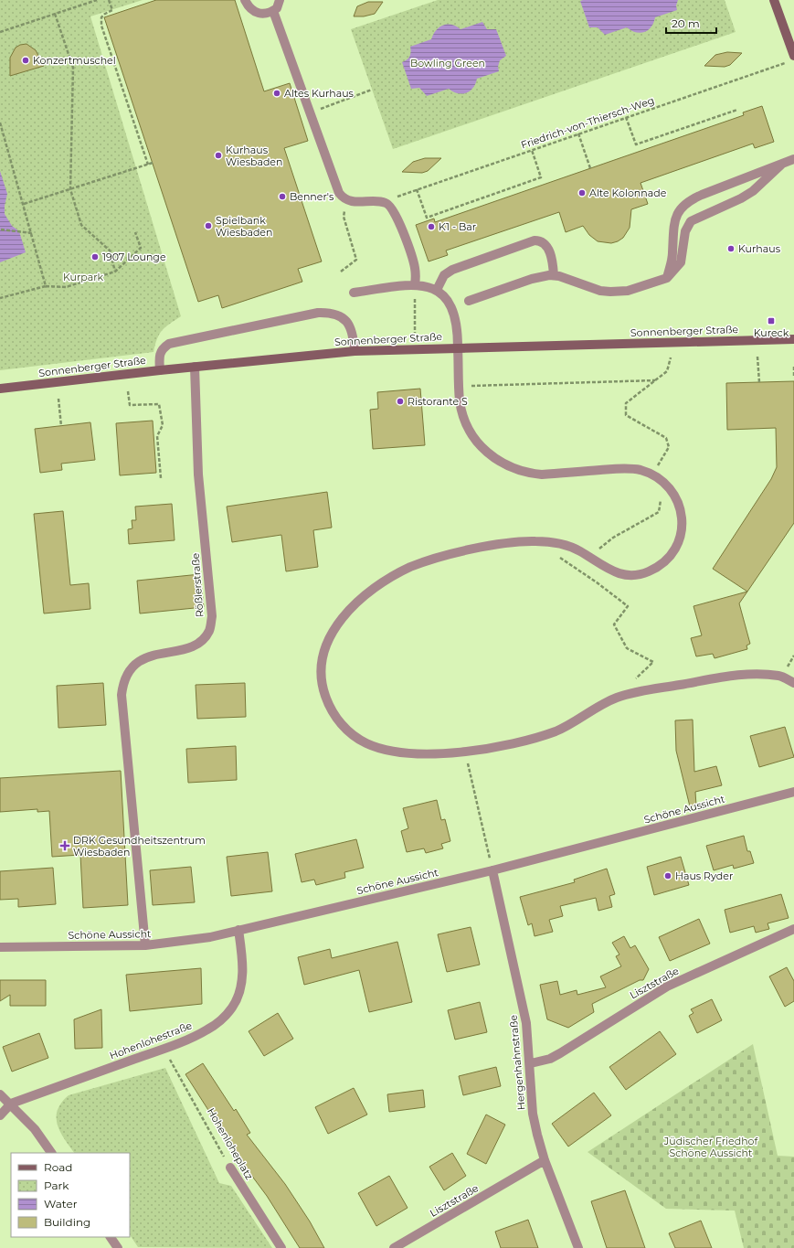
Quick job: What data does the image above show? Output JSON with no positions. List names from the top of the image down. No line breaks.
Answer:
{"streets":{"main road":["Sonnenberger Straße"],"street":["Rößlerstraße","Schöne Aussicht","Lisztstraße","Hohenlohestraße","Hergenhahnstraße","Hohenloheplatz"],"path":["Friedrich-von-Thiersch-Weg"]},"crossings":[["Sonnenberger Straße","Rößlerstraße"],["Rößlerstraße","Schöne Aussicht"],["Schöne Aussicht","Hohenlohestraße"],["Schöne Aussicht","Hergenhahnstraße"],["Lisztstraße","Hergenhahnstraße"],["Hohenlohestraße","Hohenloheplatz"]],"parks":["Bowling Green","Kurpark","Jüdischer Friedhof Schöne Aussicht"],"places":{"other":["Konzertmuschel","Altes Kurhaus","Kurhaus Wiesbaden","Alte Kolonnade","Benner's","Spielbank Wiesbaden","K1 - Bar","Kurhaus","1907 Lounge","Ristorante S","Haus Ryder"],"transit":["Kureck"],"health":["DRK Gesundheitszentrum Wiesbaden"]},"legend":["Road","Park","Water","Building"],"scale_bar":"20 m"}
